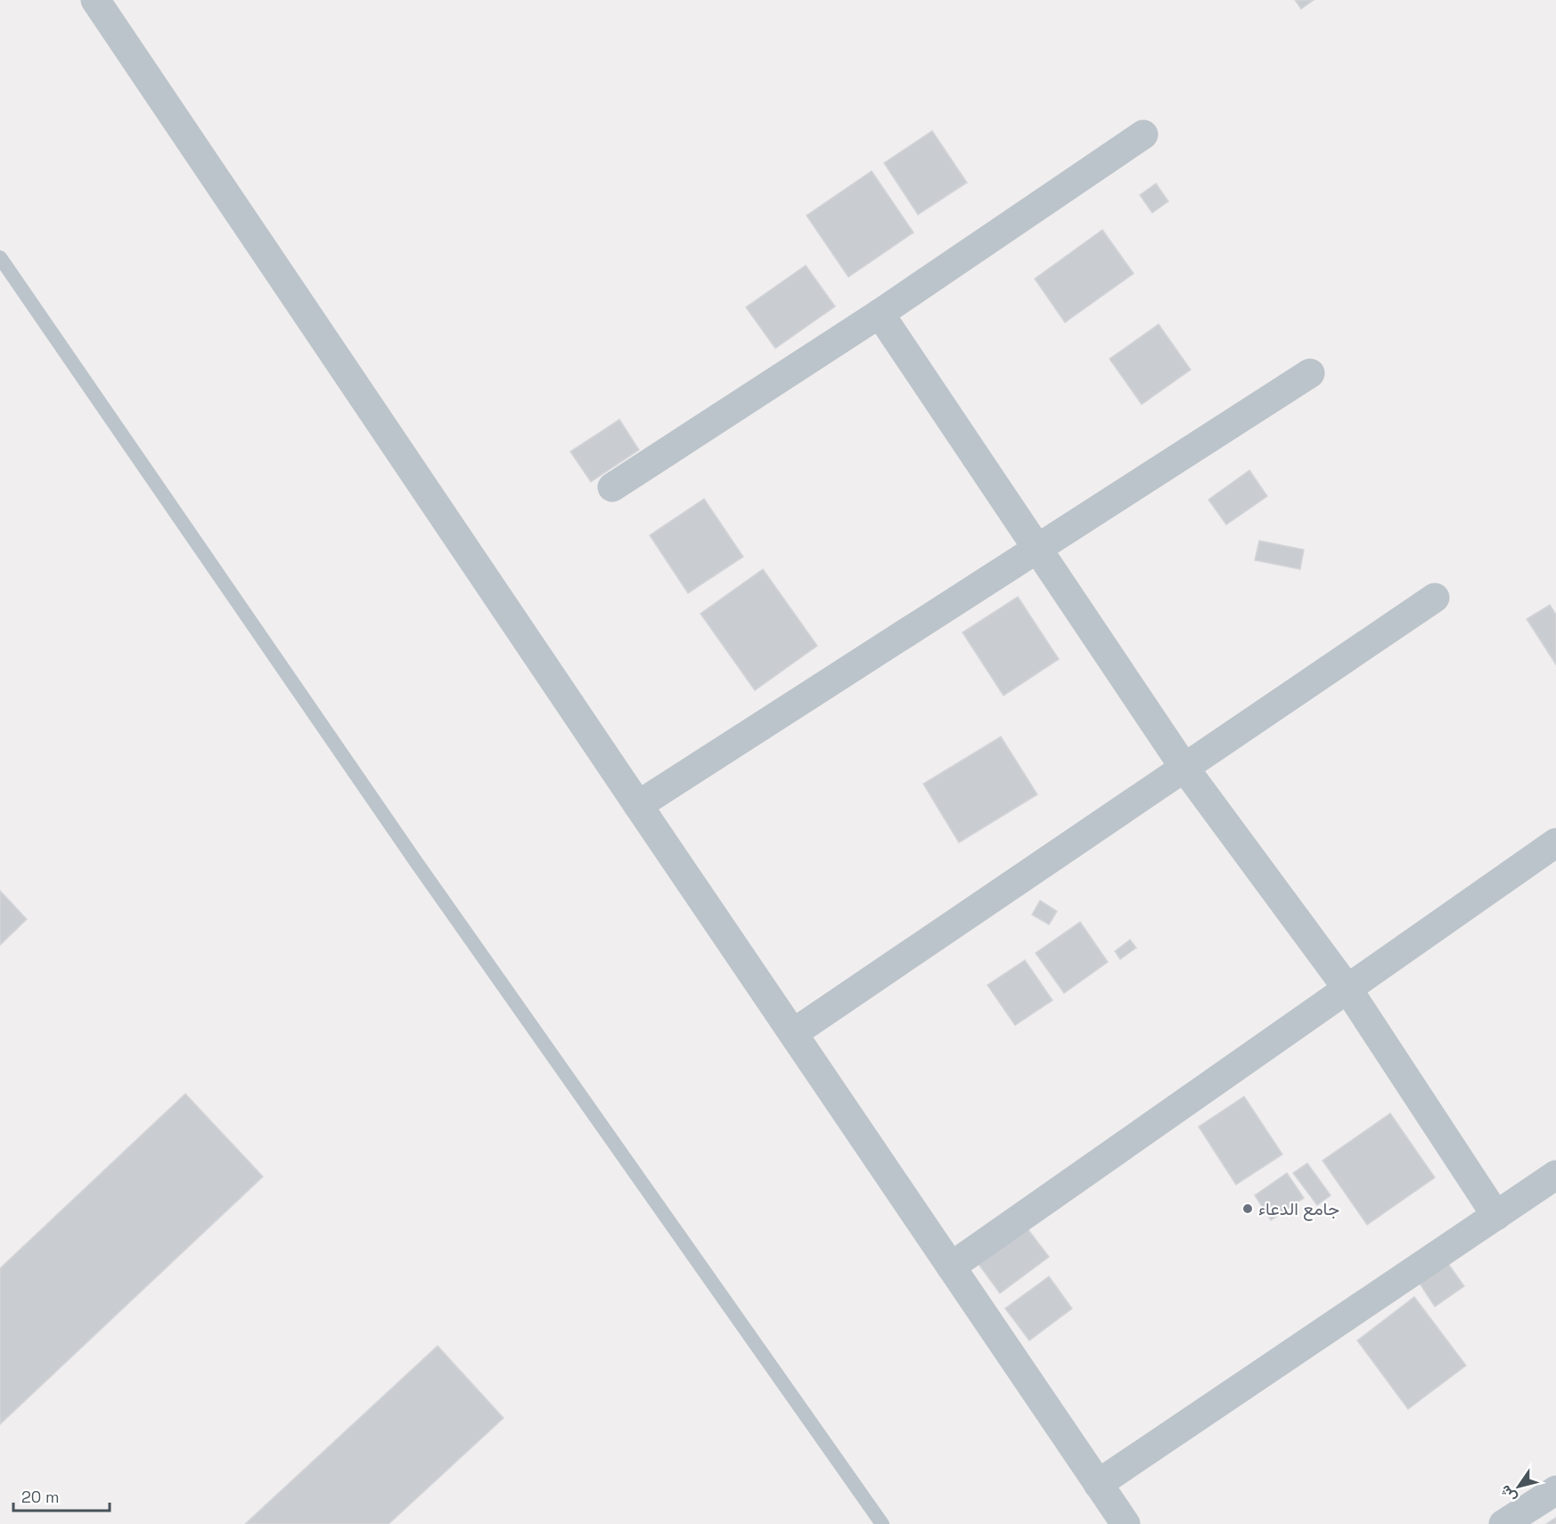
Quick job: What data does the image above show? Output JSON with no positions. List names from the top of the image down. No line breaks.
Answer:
{"places":["جامع الدعاء"],"scale_bar":"20 m","north":"bottom left"}
